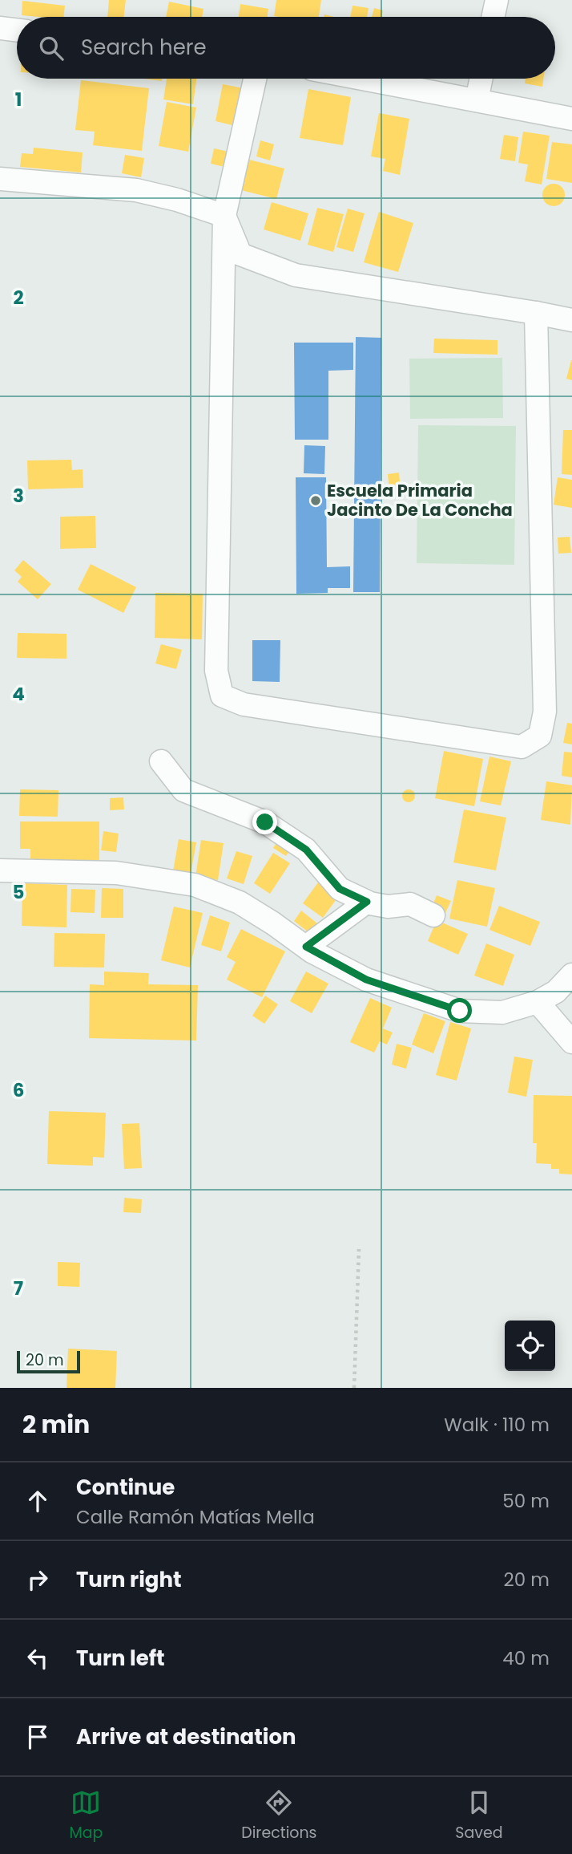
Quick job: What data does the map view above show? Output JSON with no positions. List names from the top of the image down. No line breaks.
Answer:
{"places":["Escuela Primaria Jacinto De La Concha"],"scale_bar":"20 m","page":{"search":"Search here","scale":"20 m","heading":["2 min","Walk · 110 m"],"list":[["Continue","Calle Ramón Matías Mella","50 m"],["Turn right","20 m"],["Turn left","40 m"],"Arrive at destination"],"nav":["Map","Directions","Saved"]},"grid":{"rows":["1","2","3","4","5","6","7"]}}
